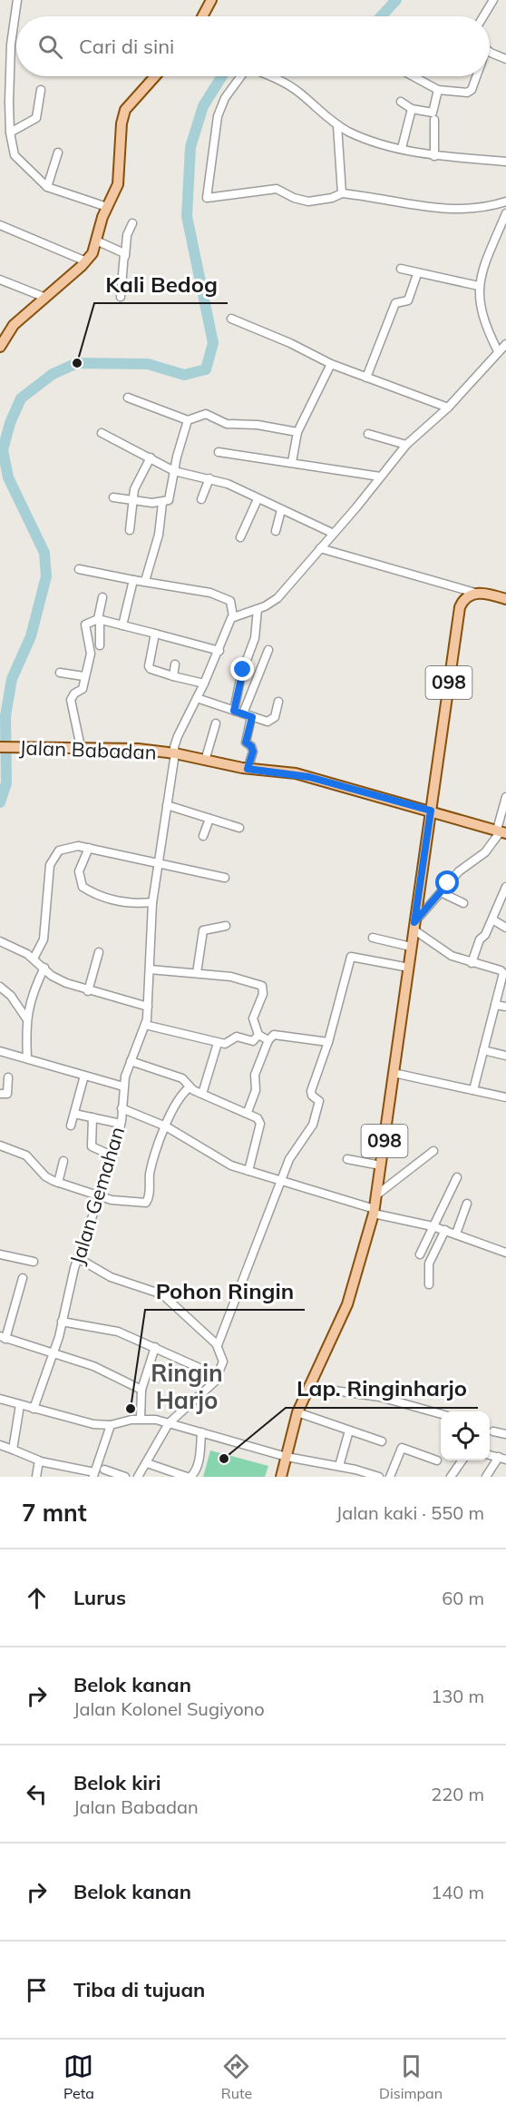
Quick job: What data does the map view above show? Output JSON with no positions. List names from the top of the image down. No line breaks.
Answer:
{"streets":{"main road":["098","Jalan Babadan"],"street":["Jalan Gemahan"]},"crossings":[["098","Jalan Babadan"],["Jalan Babadan","Jalan Gemahan"]],"districts":["Ringin Harjo"],"places":["Kali Bedog","Pohon Ringin","Lap. Ringinharjo"],"page":{"search":"Cari di sini","heading":["7 mnt","Jalan kaki · 550 m"],"list":[["Lurus","60 m"],["Belok kanan","Jalan Kolonel Sugiyono","130 m"],["Belok kiri","Jalan Babadan","220 m"],["Belok kanan","140 m"],"Tiba di tujuan"],"nav":["Peta","Rute","Disimpan"]}}
